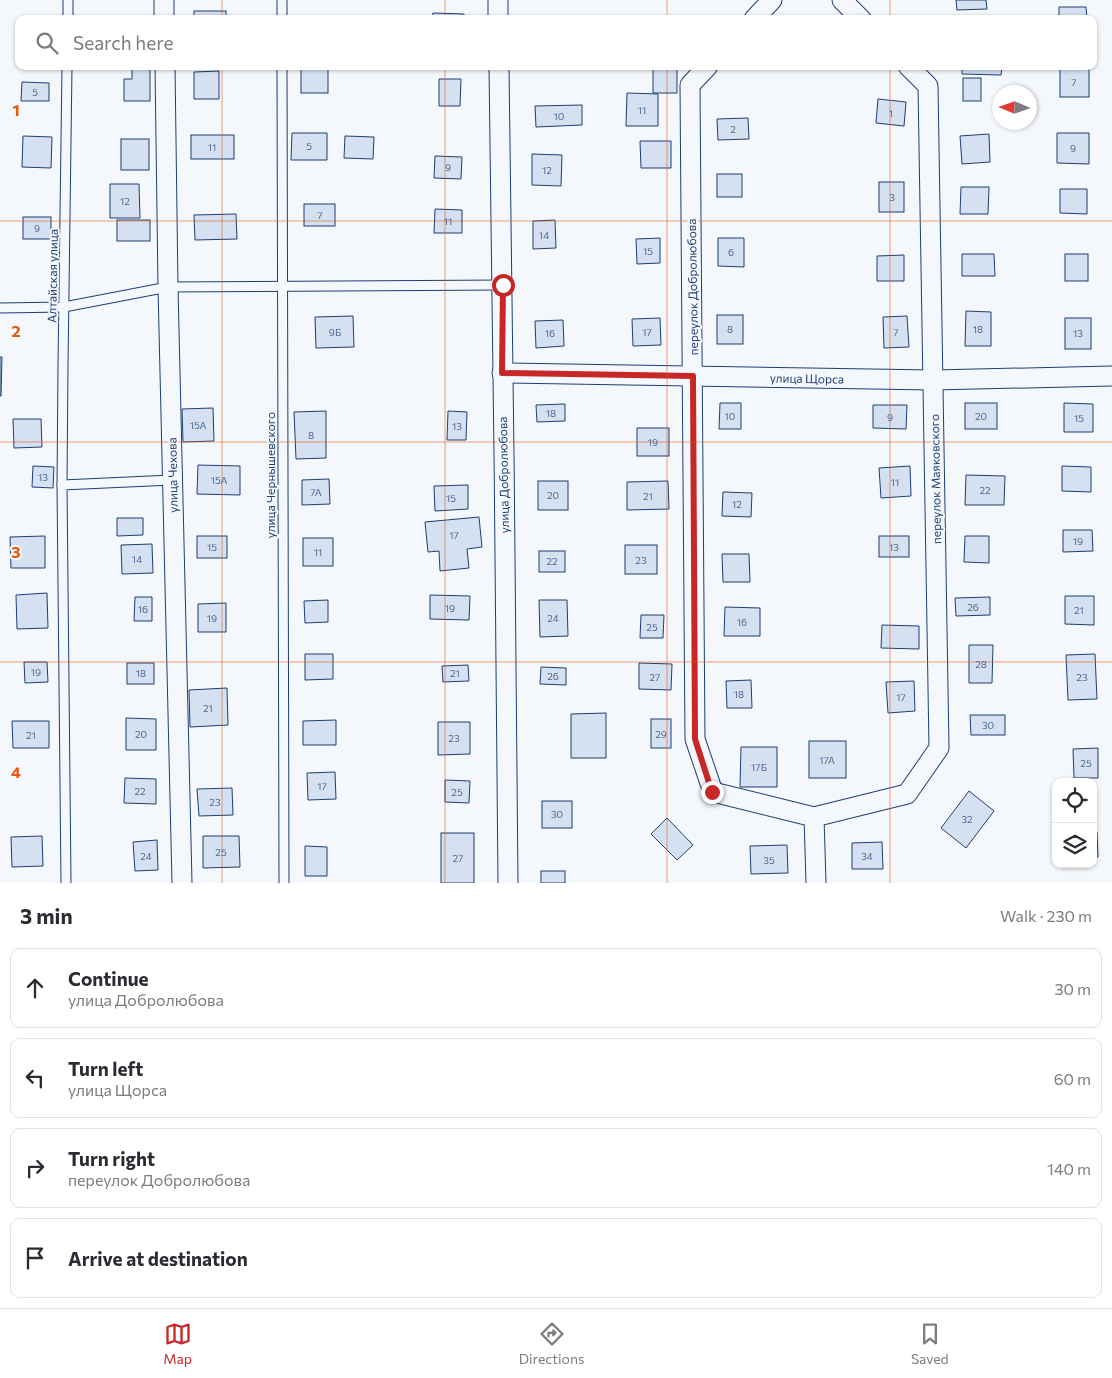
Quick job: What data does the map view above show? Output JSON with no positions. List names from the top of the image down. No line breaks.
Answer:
{"streets":{"street":["переулок Добролюбова","улица Щорса","улица Чехова","улица Добролюбова","переулок Маяковского"],"lane":["Алтайская улица","улица Чернышевского"]},"crossings":[["переулок Добролюбова","улица Щорса"],["переулок Добролюбова","переулок Маяковского"],["улица Щорса","улица Добролюбова"],["улица Щорса","переулок Маяковского"]],"house_numbers":["7","5","11","1","10","2","5","11","9","9","12","3","12","7","11","9","14","15","6","8","18","9Б","17","7","16","13","18","10","20","9","15","15А","13","8","19","13","15А","11","22","7А","20","21","15","12","17","19","15","13","11","14","23","22","26","19","16","21","19","24","16","25","28","19","18","21","26","27","23","18","17","21","30","20","29","21","23","17А","25","17Б","17","22","25","23","30","32","25","24","34","27","35"],"north":"left","page":{"search":"Search here","heading":["3 min","Walk · 230 m"],"list":[["Continue","улица Добролюбова","30 m"],["Turn left","улица Щорса","60 m"],["Turn right","переулок Добролюбова","140 m"],"Arrive at destination"],"nav":["Map","Directions","Saved"]},"grid":{"rows":["1","2","3","4"]}}
